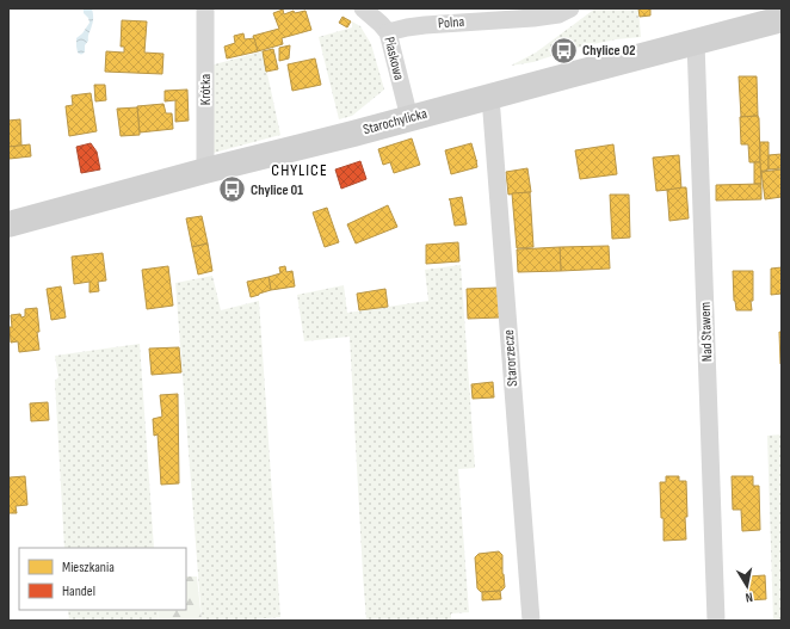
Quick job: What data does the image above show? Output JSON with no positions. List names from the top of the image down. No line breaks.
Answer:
{"streets":{"street":["Polna","Piaskowa","Krótka","Starochylicka","Nad Stawem","Starorzecze"]},"crossings":[["Polna","Piaskowa"],["Piaskowa","Starochylicka"],["Krótka","Starochylicka"],["Starochylicka","Nad Stawem"],["Starochylicka","Starorzecze"]],"districts":["CHYLICE"],"places":{"bus stop":["Chylice 02","Chylice 01"]},"legend":["Mieszkania","Handel"],"north":"bottom"}
